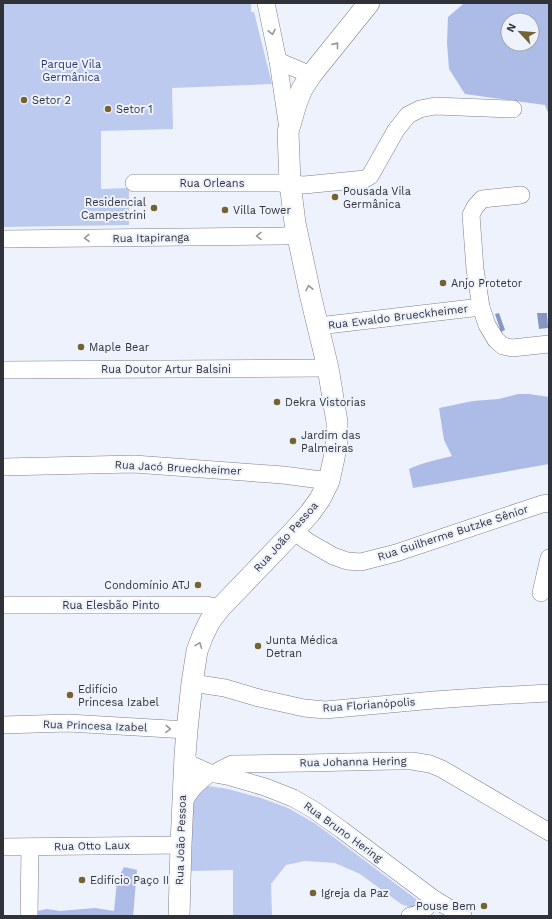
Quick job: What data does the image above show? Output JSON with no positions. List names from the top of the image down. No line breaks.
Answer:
{"streets":{"main road":["Rua João Pessoa"],"street":["Rua Orleans","Rua Itapiranga","Rua Ewaldo Brueckheimer","Rua Doutor Artur Balsini","Rua Jacó Brueckheimer","Rua Guilherme Butzke Sênior","Rua Elesbão Pinto","Rua Florianópolis","Rua Princesa Izabel","Rua Johanna Hering","Rua Bruno Hering","Rua Otto Laux"]},"crossings":[["Rua Orleans","Rua João Pessoa"],["Rua Itapiranga","Rua João Pessoa"],["Rua Ewaldo Brueckheimer","Rua João Pessoa"],["Rua Doutor Artur Balsini","Rua João Pessoa"],["Rua Jacó Brueckheimer","Rua João Pessoa"],["Rua Guilherme Butzke Sênior","Rua João Pessoa"],["Rua João Pessoa","Rua Elesbão Pinto"],["Rua João Pessoa","Rua Florianópolis"],["Rua João Pessoa","Rua Princesa Izabel"],["Rua João Pessoa","Rua Bruno Hering"],["Rua João Pessoa","Rua Otto Laux"],["Rua Johanna Hering","Rua Bruno Hering"]],"one_way":["Rua Itapiranga","Rua Princesa Izabel"],"parks":["Parque Vila Germânica"],"places":["Setor 2","Setor 1","Pousada Vila Germânica","Residencial Campestrini","Villa Tower","Anjo Protetor","Maple Bear","Dekra Vistorias","Jardim das Palmeiras","Condomínio ATJ","Junta Médica Detran","Edifício Princesa Izabel","Edifício Paço II","Igreja da Paz","Pouse Bem"],"north":"top left"}
